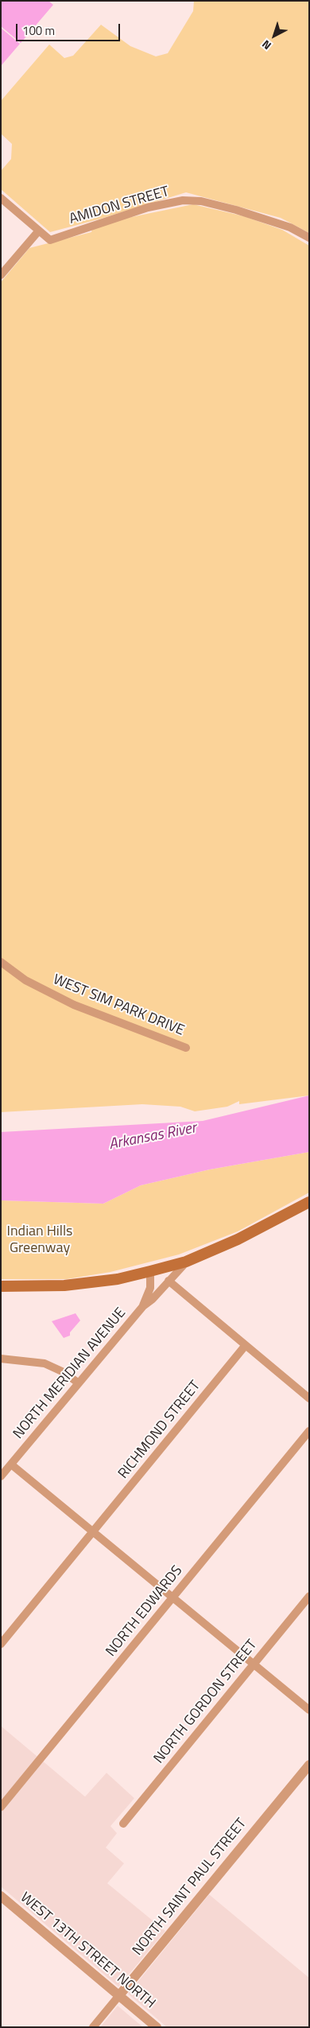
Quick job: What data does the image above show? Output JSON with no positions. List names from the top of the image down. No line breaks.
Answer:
{"streets":{"street":["AMIDON STREET","WEST SIM PARK DRIVE","NORTH MERIDIAN AVENUE","RICHMOND STREET","NORTH EDWARDS","NORTH GORDON STREET","NORTH SAINT PAUL STREET","WEST 13TH STREET NORTH"]},"crossings":[["NORTH SAINT PAUL STREET","WEST 13TH STREET NORTH"]],"water":["Arkansas River"],"parks":["Indian Hills Greenway"],"scale_bar":"100 m","north":"bottom left"}
